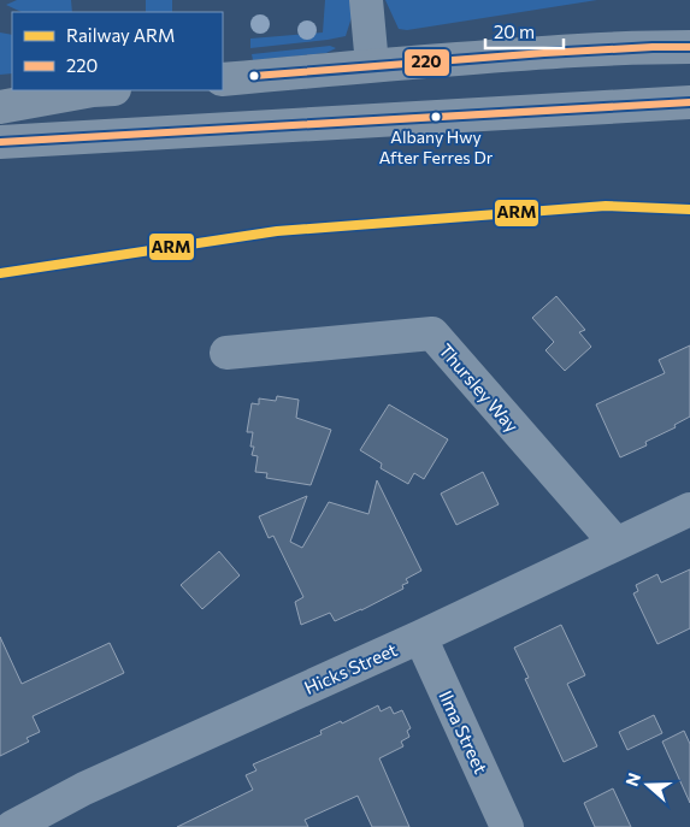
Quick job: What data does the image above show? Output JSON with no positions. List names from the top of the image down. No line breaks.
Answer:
{"streets":{"street":["Thursley Way","Hicks Street","Ilma Street"]},"crossings":[["Thursley Way","Hicks Street"],["Hicks Street","Ilma Street"]],"places":["Albany Hwy After Ferres Dr"],"lines":["transit line 220","rail line ARM"],"legend":["Railway ARM","220"],"scale_bar":"20 m","north":"left"}
